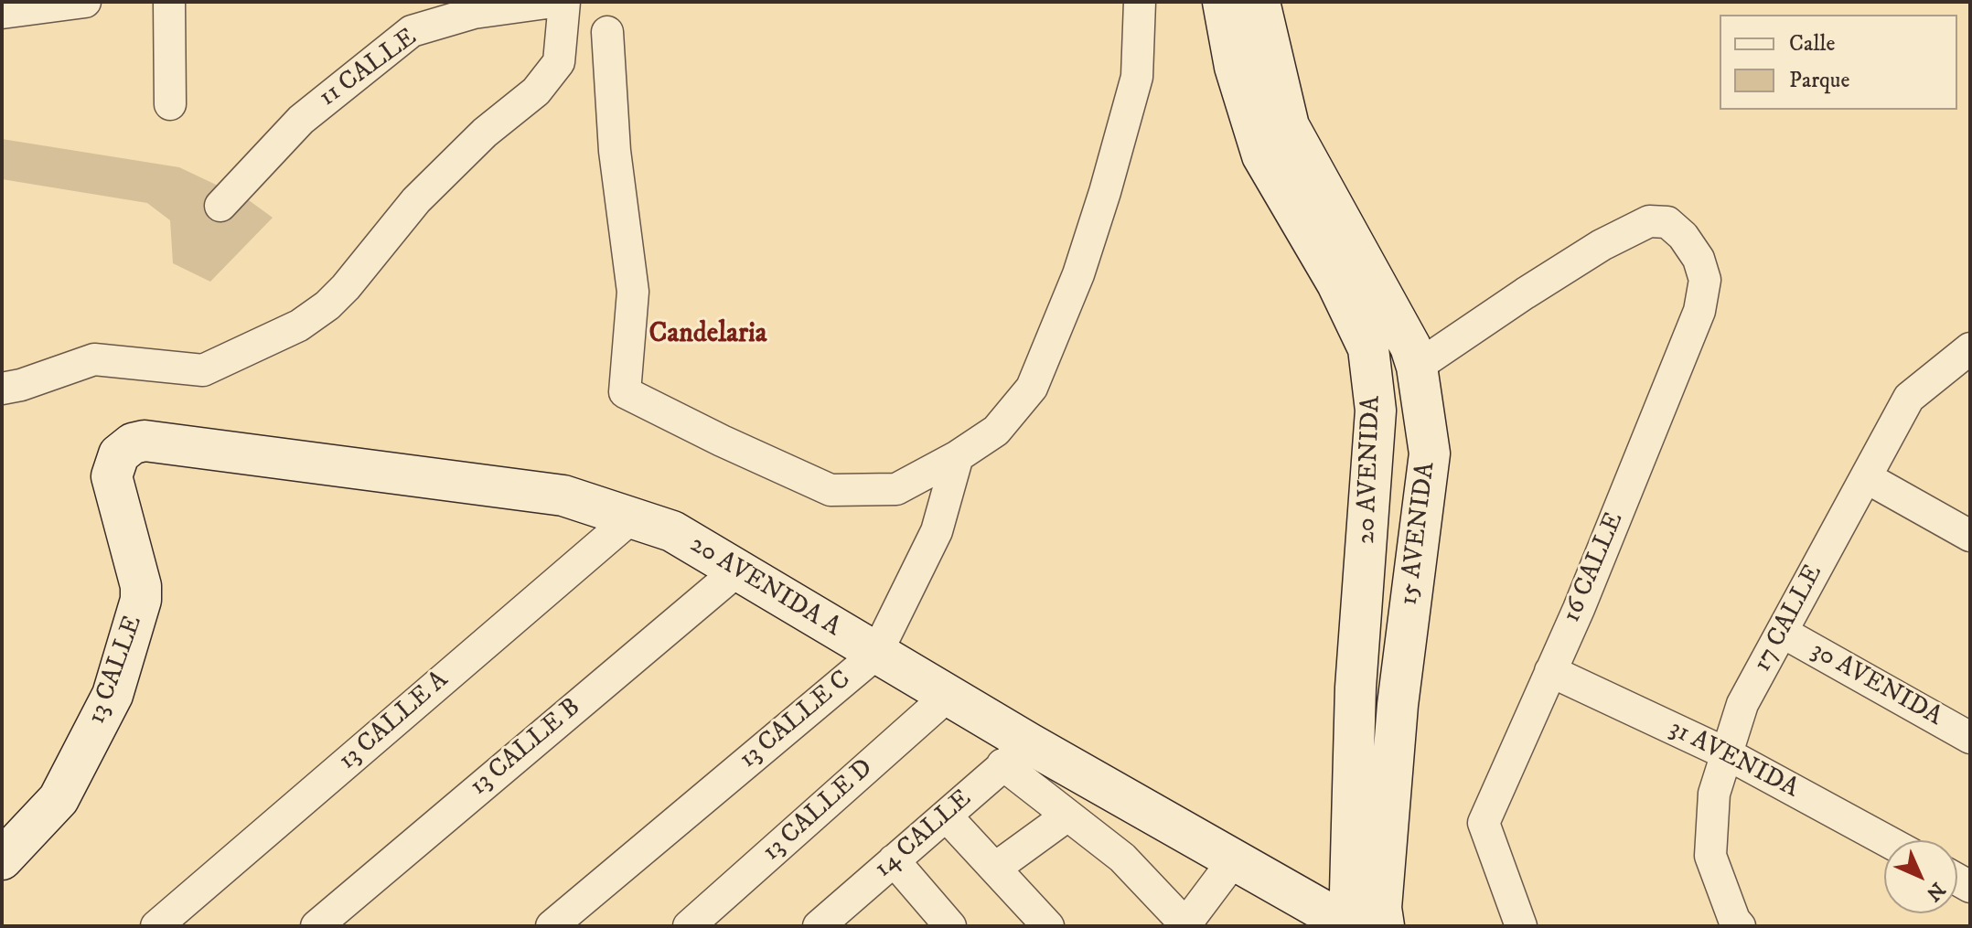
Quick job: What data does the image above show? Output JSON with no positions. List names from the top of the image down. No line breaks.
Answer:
{"streets":{"main road":["20 AVENIDA","15 AVENIDA","20 AVENIDA A","13 CALLE"],"street":["11 CALLE","16 CALLE","17 CALLE","30 AVENIDA","13 CALLE C","13 CALLE A","13 CALLE B","31 AVENIDA","13 CALLE D","14 CALLE"]},"crossings":[["20 AVENIDA","15 AVENIDA"],["20 AVENIDA","20 AVENIDA A"],["15 AVENIDA","16 CALLE"],["15 AVENIDA","20 AVENIDA A"],["16 CALLE","31 AVENIDA"],["20 AVENIDA A","13 CALLE"],["20 AVENIDA A","13 CALLE C"],["20 AVENIDA A","13 CALLE A"],["20 AVENIDA A","13 CALLE B"],["20 AVENIDA A","13 CALLE D"],["20 AVENIDA A","14 CALLE"],["17 CALLE","30 AVENIDA"],["17 CALLE","31 AVENIDA"]],"districts":["Candelaria"],"legend":["Calle","Parque"],"north":"bottom right"}
